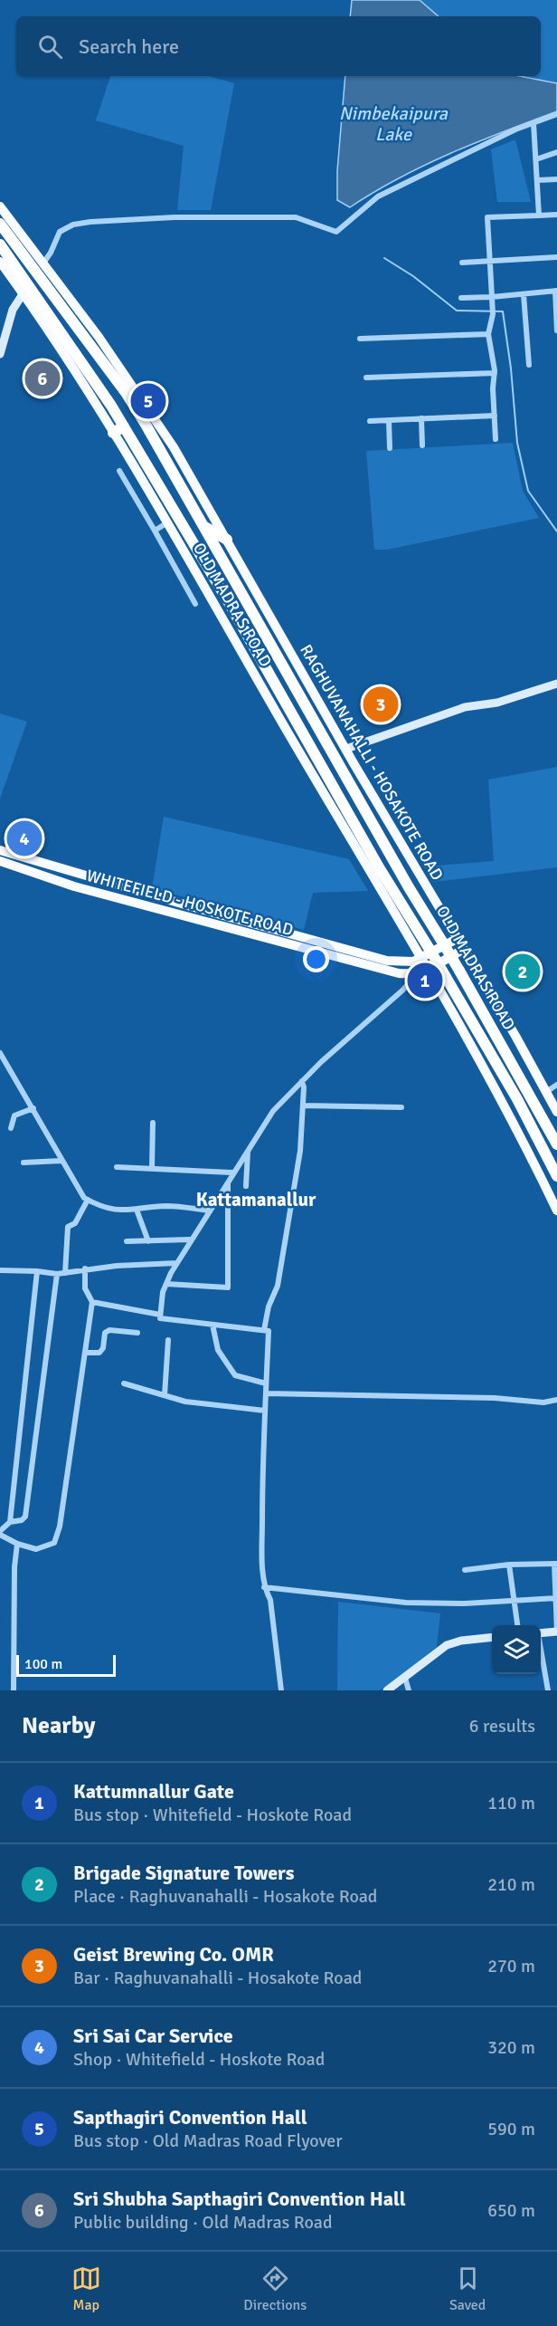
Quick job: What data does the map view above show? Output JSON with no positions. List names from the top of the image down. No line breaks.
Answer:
{"streets":{"highway":["OLD MADRAS ROAD"],"main road":["RAGHUVANAHALLI - HOSAKOTE ROAD","WHITEFIELD - HOSKOTE ROAD"]},"crossings":[["OLD MADRAS ROAD","WHITEFIELD - HOSKOTE ROAD"],["RAGHUVANAHALLI - HOSAKOTE ROAD","WHITEFIELD - HOSKOTE ROAD"]],"districts":["Kattamanallur"],"water":["Nimbekaipura Lake"],"scale_bar":"100 m","page":{"search":"Search here","pins":["6","5","3","4","2","1"],"scale":"100 m","heading":["Nearby","6 results"],"list":[{"mark":"1","name":"Kattumnallur Gate","note":"Bus stop · Whitefield - Hoskote Road","value":"110 m"},{"mark":"2","name":"Brigade Signature Towers","note":"Place · Raghuvanahalli - Hosakote Road","value":"210 m"},{"mark":"3","name":"Geist Brewing Co. OMR","note":"Bar · Raghuvanahalli - Hosakote Road","value":"270 m"},{"mark":"4","name":"Sri Sai Car Service","note":"Shop · Whitefield - Hoskote Road","value":"320 m"},{"mark":"5","name":"Sapthagiri Convention Hall","note":"Bus stop · Old Madras Road Flyover","value":"590 m"},{"mark":"6","name":"Sri Shubha Sapthagiri Convention Hall","note":"Public building · Old Madras Road","value":"650 m"}],"nav":["Map","Directions","Saved"]}}
